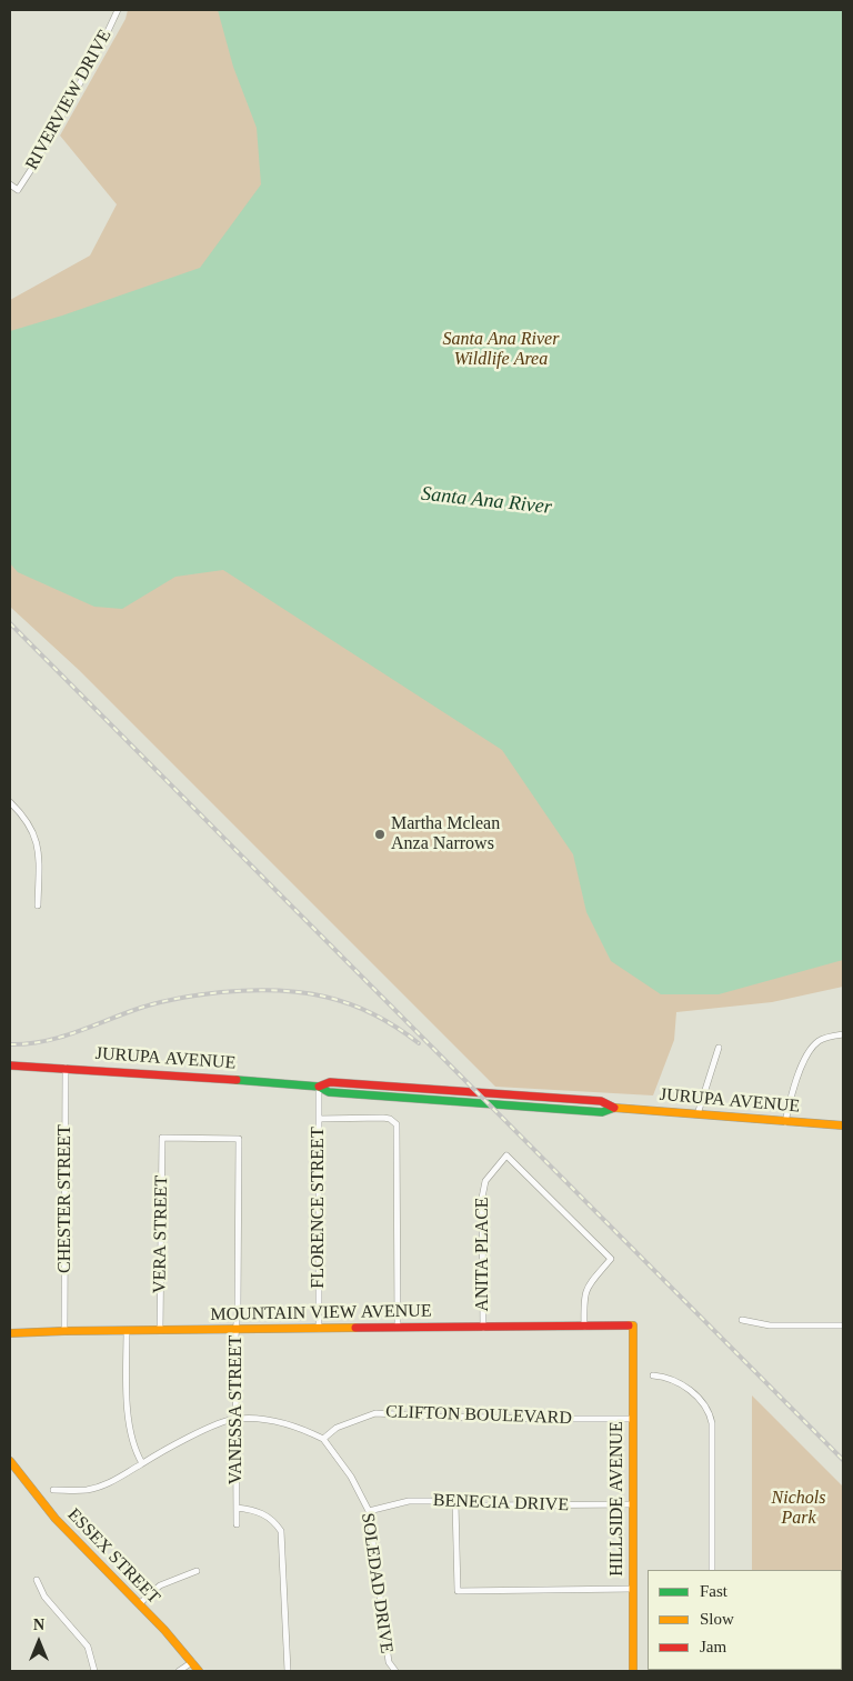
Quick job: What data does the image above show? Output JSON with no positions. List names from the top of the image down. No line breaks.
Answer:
{"streets":{"street":["RIVERVIEW DRIVE","JURUPA AVENUE","CHESTER STREET","FLORENCE STREET","VERA STREET","ANITA PLACE","MOUNTAIN VIEW AVENUE","VANESSA STREET","CLIFTON BOULEVARD","HILLSIDE AVENUE","BENECIA DRIVE","ESSEX STREET","SOLEDAD DRIVE"]},"crossings":[["JURUPA AVENUE","CHESTER STREET"],["JURUPA AVENUE","FLORENCE STREET"],["CHESTER STREET","MOUNTAIN VIEW AVENUE"],["FLORENCE STREET","MOUNTAIN VIEW AVENUE"],["VERA STREET","MOUNTAIN VIEW AVENUE"],["VERA STREET","VANESSA STREET"],["ANITA PLACE","MOUNTAIN VIEW AVENUE"],["MOUNTAIN VIEW AVENUE","VANESSA STREET"],["MOUNTAIN VIEW AVENUE","HILLSIDE AVENUE"],["CLIFTON BOULEVARD","HILLSIDE AVENUE"],["CLIFTON BOULEVARD","SOLEDAD DRIVE"],["HILLSIDE AVENUE","BENECIA DRIVE"],["BENECIA DRIVE","SOLEDAD DRIVE"]],"water":["Santa Ana River"],"parks":["Santa Ana River Wildlife Area","Nichols Park"],"places":["Martha Mclean Anza Narrows"],"legend":["Fast","Slow","Jam"],"north":"top"}
